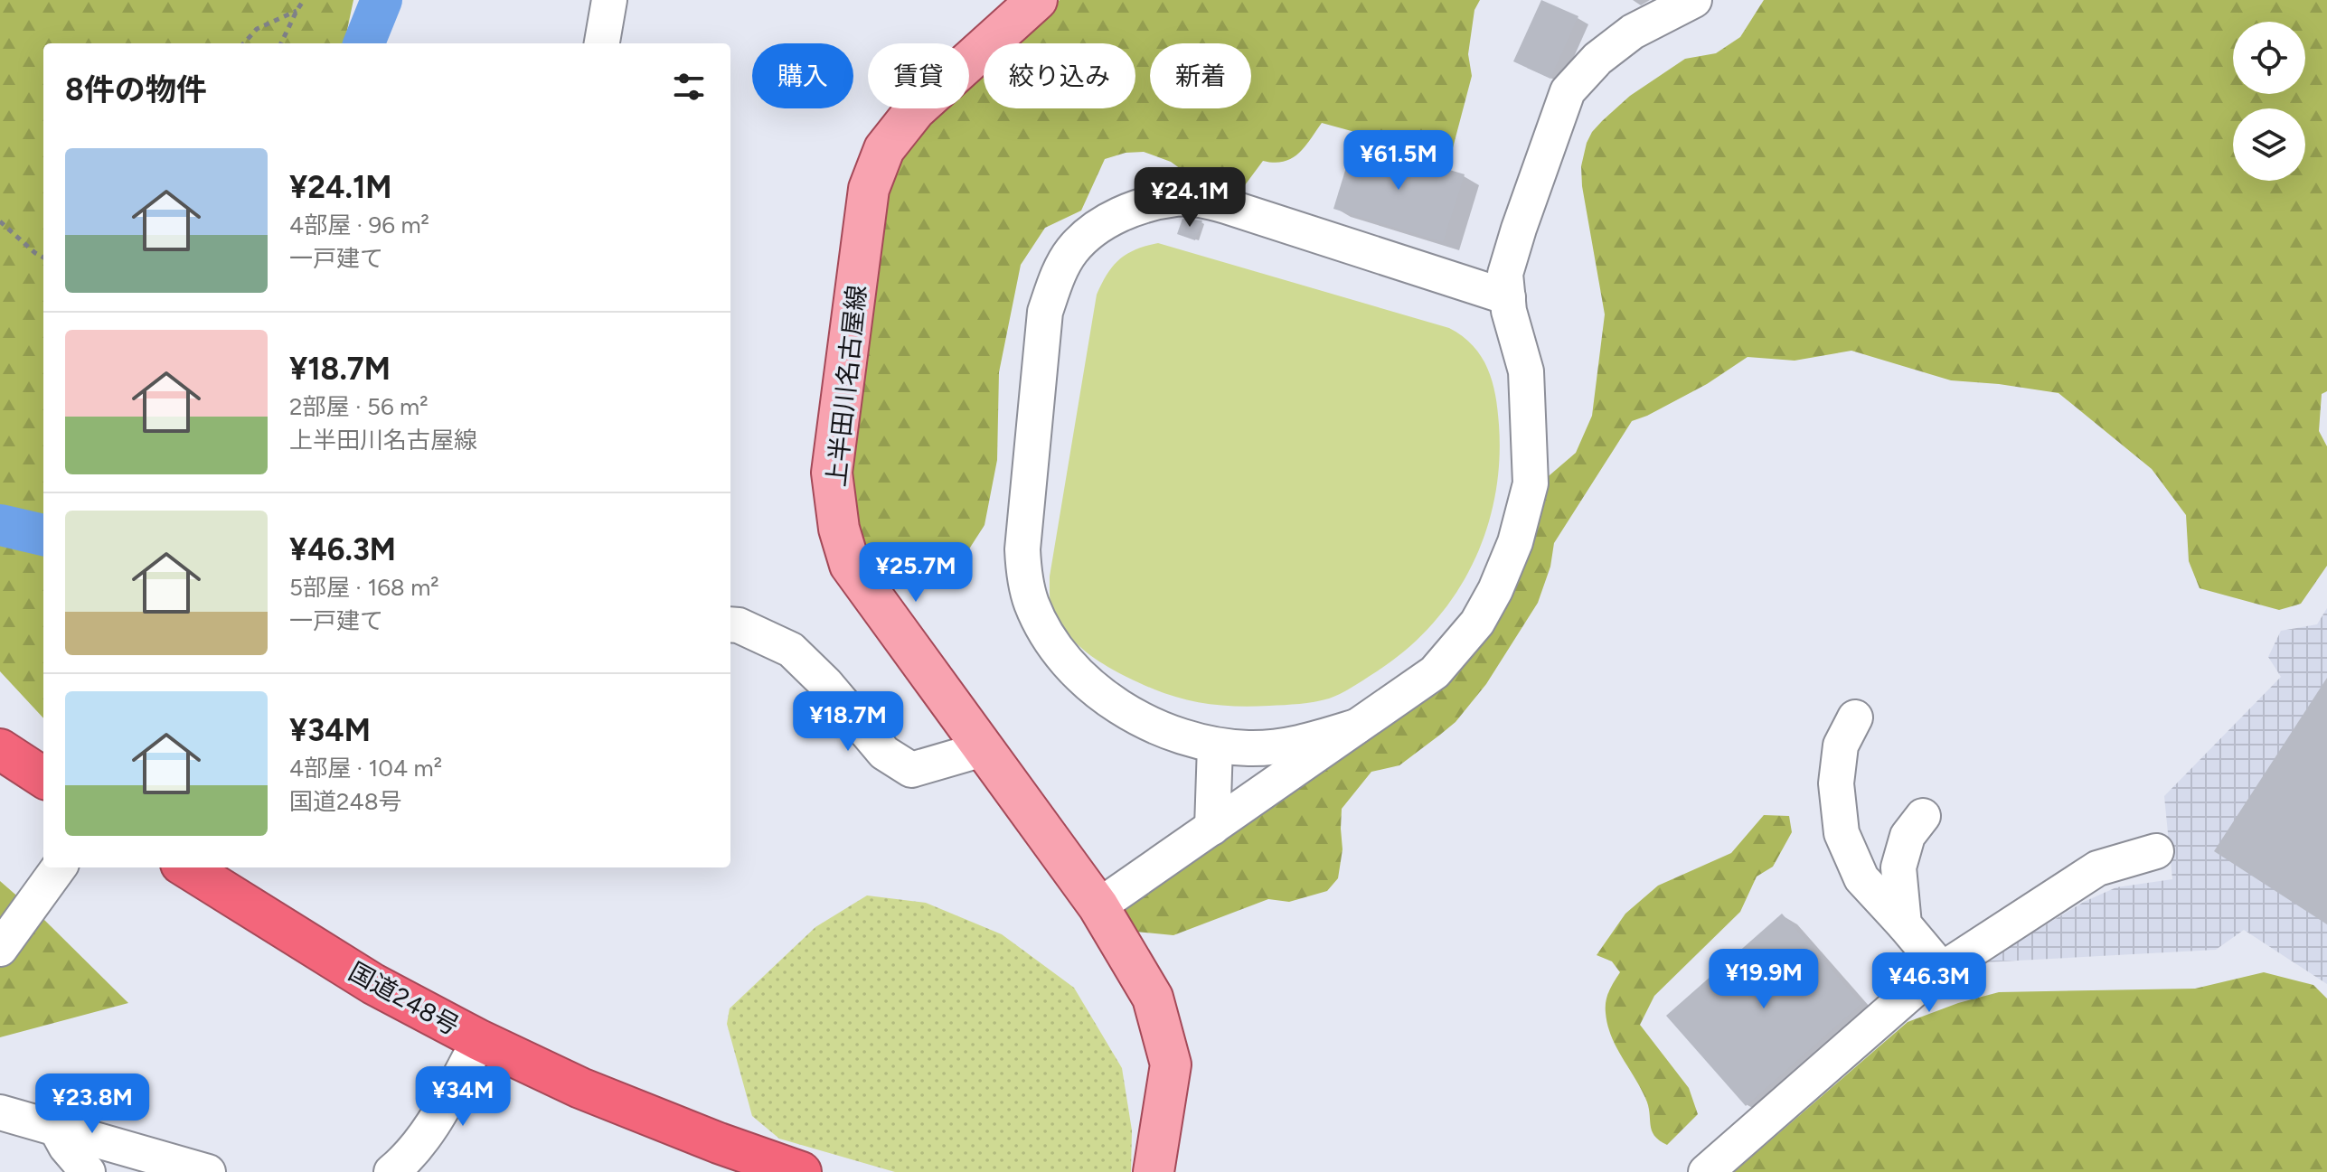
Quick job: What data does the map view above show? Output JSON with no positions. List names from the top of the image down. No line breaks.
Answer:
{"streets":{"highway":["国道248号"],"main road":["上半田川名古屋線"]},"page":{"chip":["購入","賃貸","絞り込み","新着"],"heading":"8件の物件","price":["¥61.5M","¥24.1M","¥25.7M","¥18.7M","¥19.9M","¥46.3M","¥34M","¥23.8M"],"list":[{"name":"¥24.1M","note":"4部屋 · 96 m² · 一戸建て"},{"name":"¥18.7M","note":"2部屋 · 56 m² · 上半田川名古屋線"},{"name":"¥46.3M","note":"5部屋 · 168 m² · 一戸建て"},{"name":"¥34M","note":"4部屋 · 104 m² · 国道248号"}]}}
